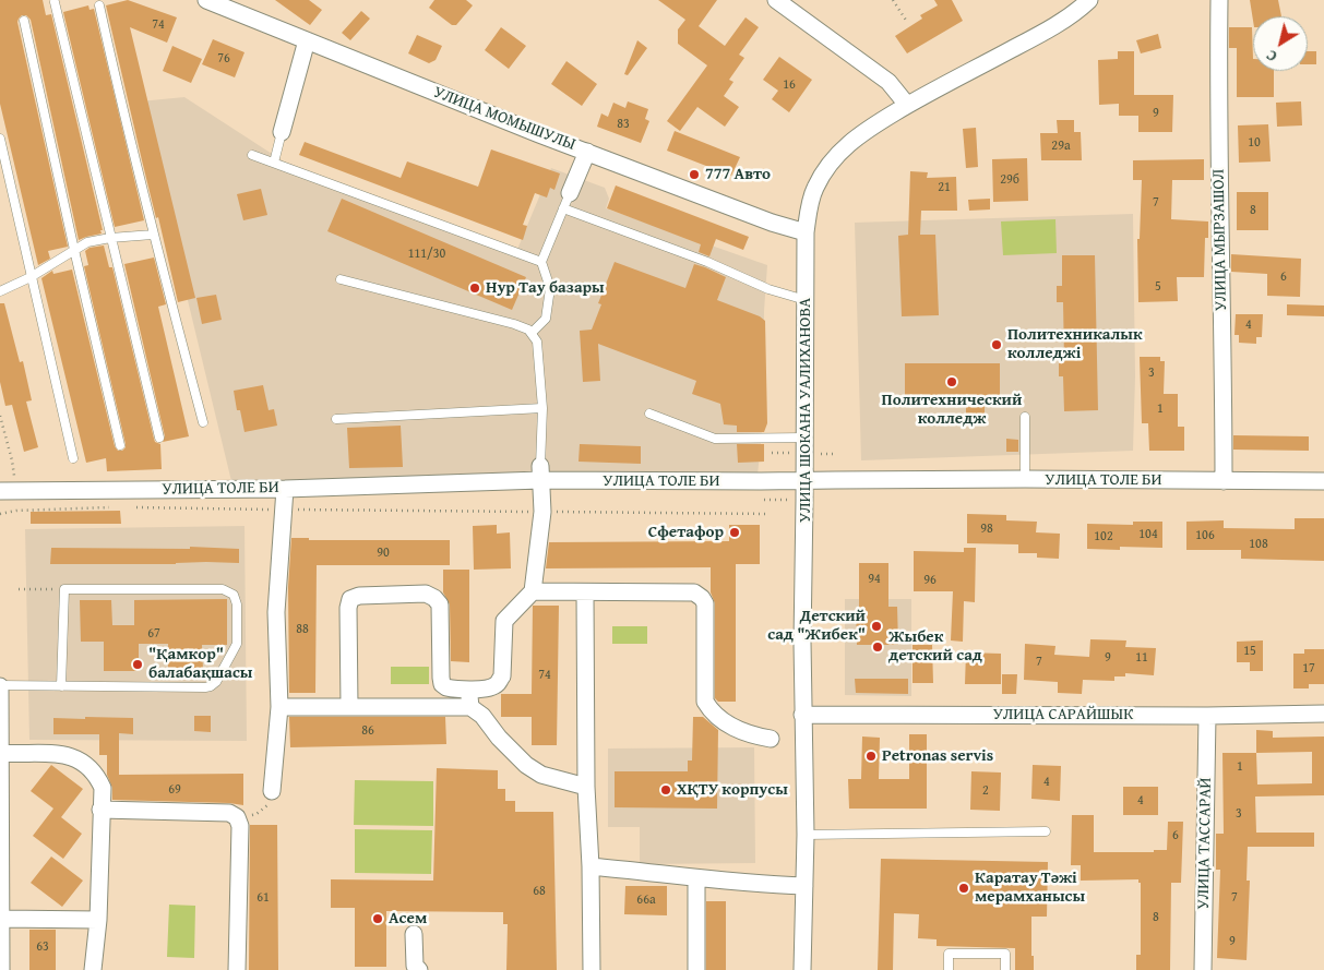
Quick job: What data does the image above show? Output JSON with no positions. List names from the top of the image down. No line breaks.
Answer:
{"streets":{"street":["УЛИЦА МОМЫШУЛЫ","УЛИЦА МЫРЗАШОЛ","УЛИЦА ШОКАНА УАЛИХАНОВА","УЛИЦА ТОЛЕ БИ","УЛИЦА САРАЙШЫК","УЛИЦА ТАССАРАЙ"]},"crossings":[["УЛИЦА МОМЫШУЛЫ","УЛИЦА ШОКАНА УАЛИХАНОВА"],["УЛИЦА МЫРЗАШОЛ","УЛИЦА ТОЛЕ БИ"],["УЛИЦА ШОКАНА УАЛИХАНОВА","УЛИЦА ТОЛЕ БИ"],["УЛИЦА ШОКАНА УАЛИХАНОВА","УЛИЦА САРАЙШЫК"],["УЛИЦА САРАЙШЫК","УЛИЦА ТАССАРАЙ"]],"places":["777 Авто","Нур Тау базары","Политехникалык колледжі","Политехнический колледж","Сфетафор","Детский сад \"Жибек\"","Жыбек детский сад","\"Қамкор\" балабақшасы","Petronas servis","ХҚТУ корпусы","Каратау Тәжі мерамханысы","Асем"],"house_numbers":["74","76","16","9","83","10","29а","29б","21","7","8","111/30","6","5","4","3","1","98","104","106","102","108","90","94","96","88","67","15","9","11","7","17","74","86","1","4","69","2","4","3","6","68","61","7","66а","8","9","63"],"north":"bottom left"}
